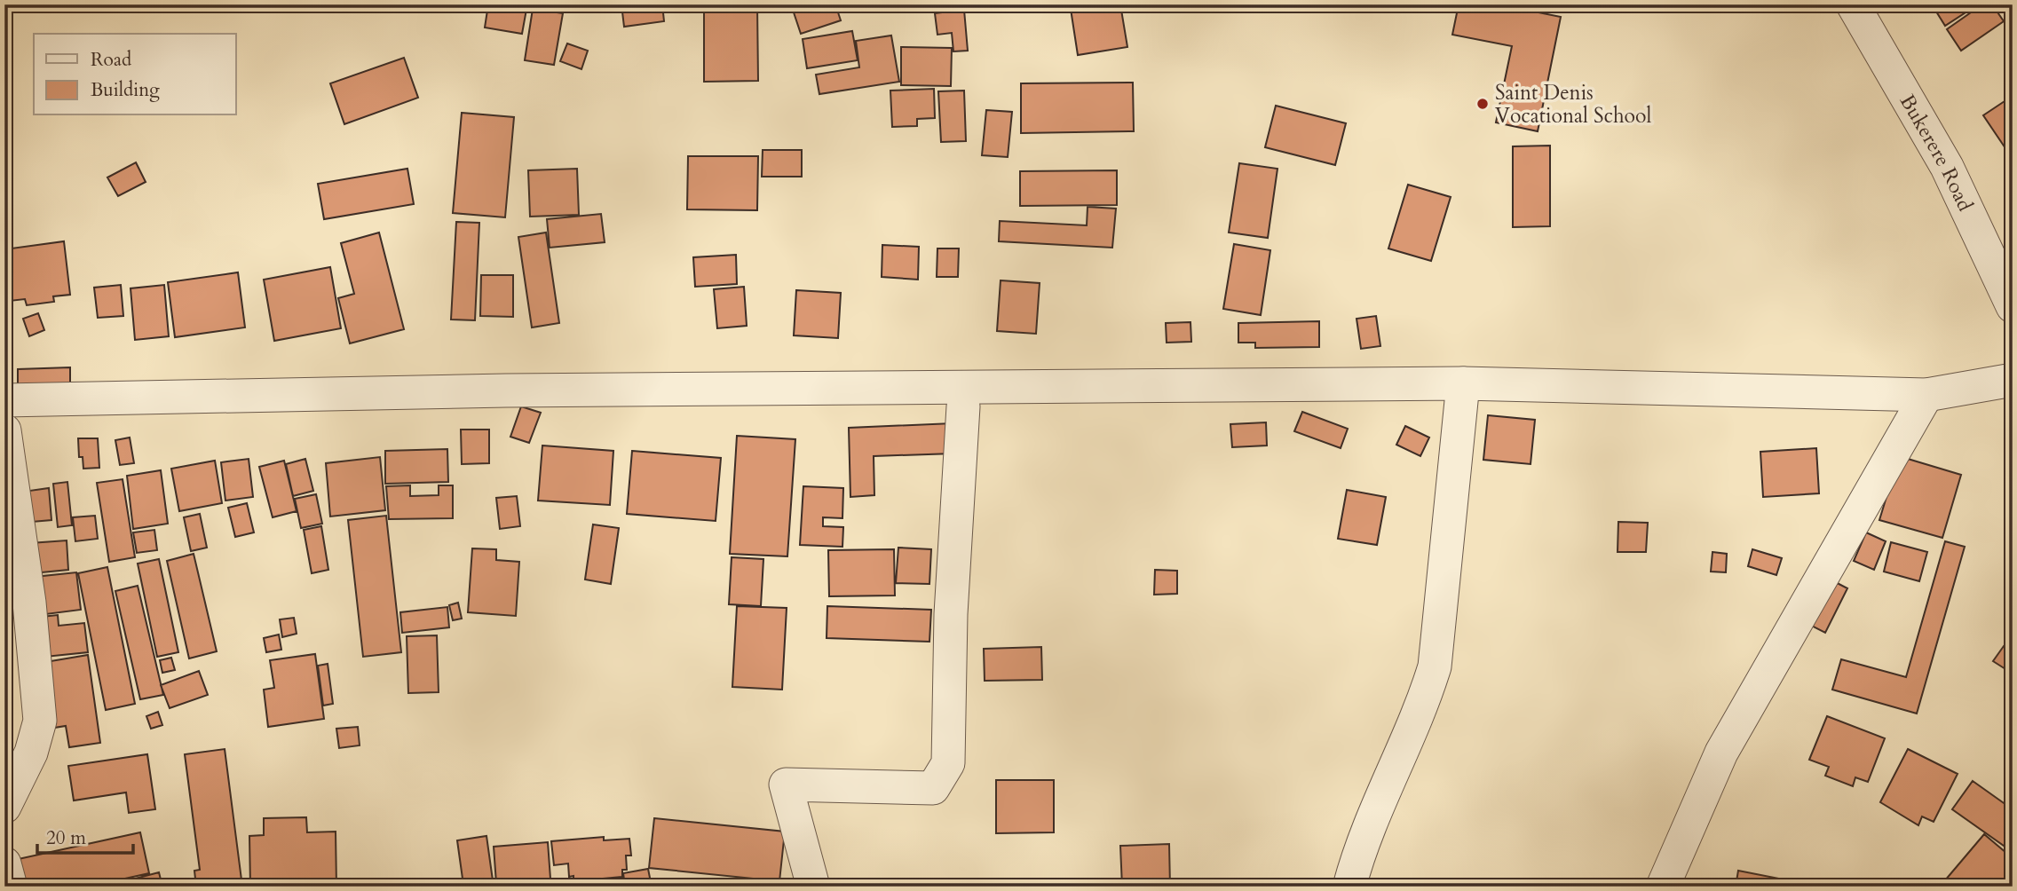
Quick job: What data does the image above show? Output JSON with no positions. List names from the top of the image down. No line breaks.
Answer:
{"streets":{"street":["Bukerere Road"]},"places":["Saint Denis Vocational School"],"legend":["Road","Building"],"scale_bar":"20 m"}
